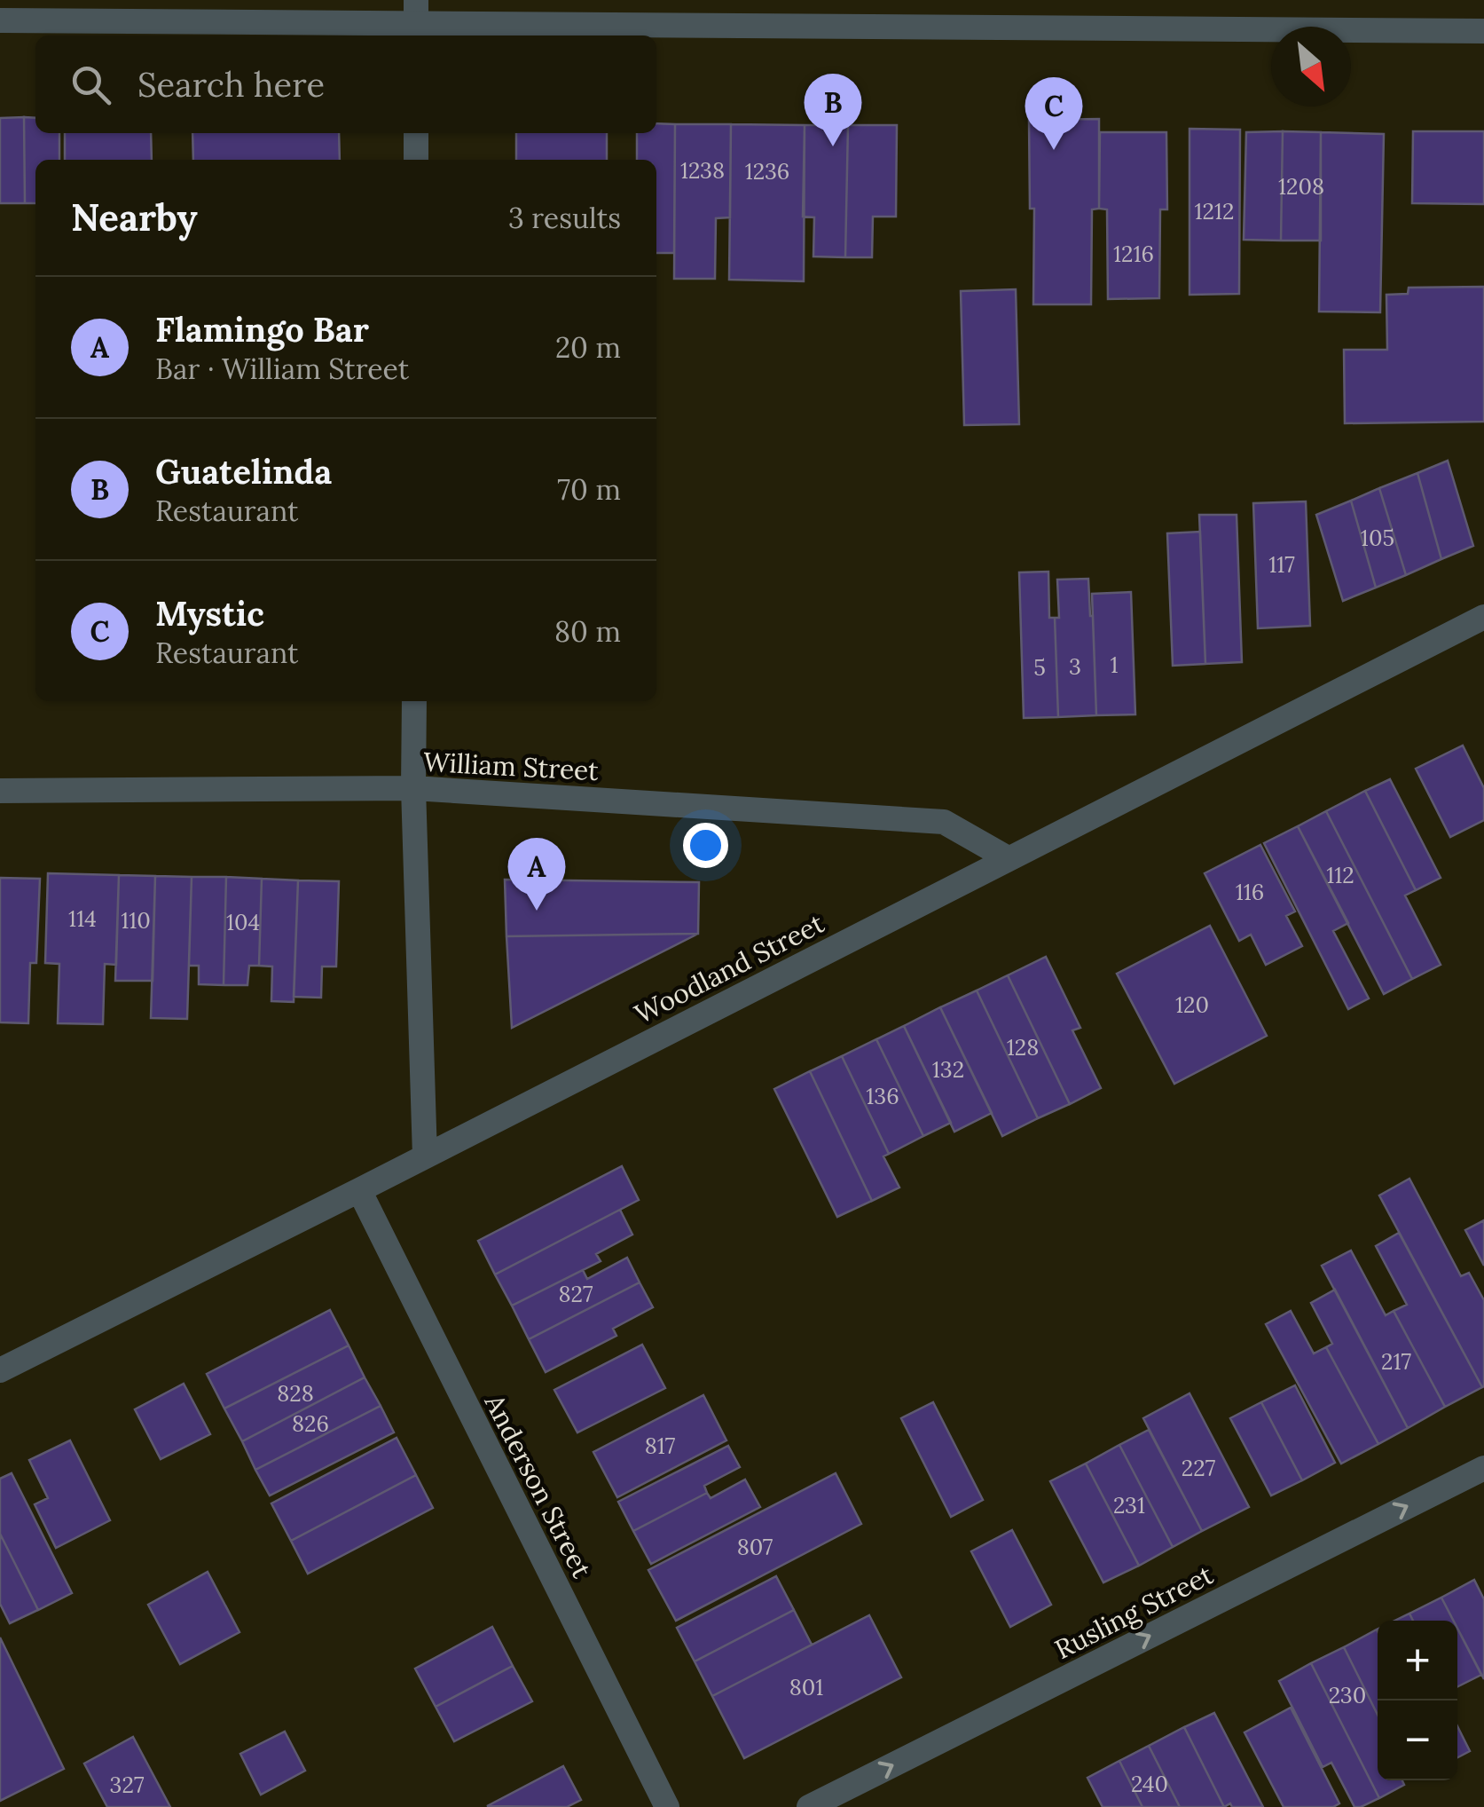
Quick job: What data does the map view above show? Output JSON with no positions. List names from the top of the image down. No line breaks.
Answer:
{"streets":{"street":["William Street","Woodland Street","Anderson Street","Rusling Street"]},"crossings":[["William Street","Woodland Street"],["Woodland Street","Anderson Street"]],"one_way":["Rusling Street"],"house_numbers":["1238","1236","1208","1212","1216","105","117","1","3","5","112","116","114","110","104","120","128","132","136","827","217","828","826","817","227","231","807","801","230","240","327"],"north":"bottom right","page":{"search":"Search here","pins":["B","C","A"],"heading":["Nearby","3 results"],"list":[{"mark":"A","name":"Flamingo Bar","note":"Bar · William Street","value":"20 m"},{"mark":"B","name":"Guatelinda","note":"Restaurant","value":"70 m"},{"mark":"C","name":"Mystic","note":"Restaurant","value":"80 m"}],"map_buttons":["+","−"]}}
